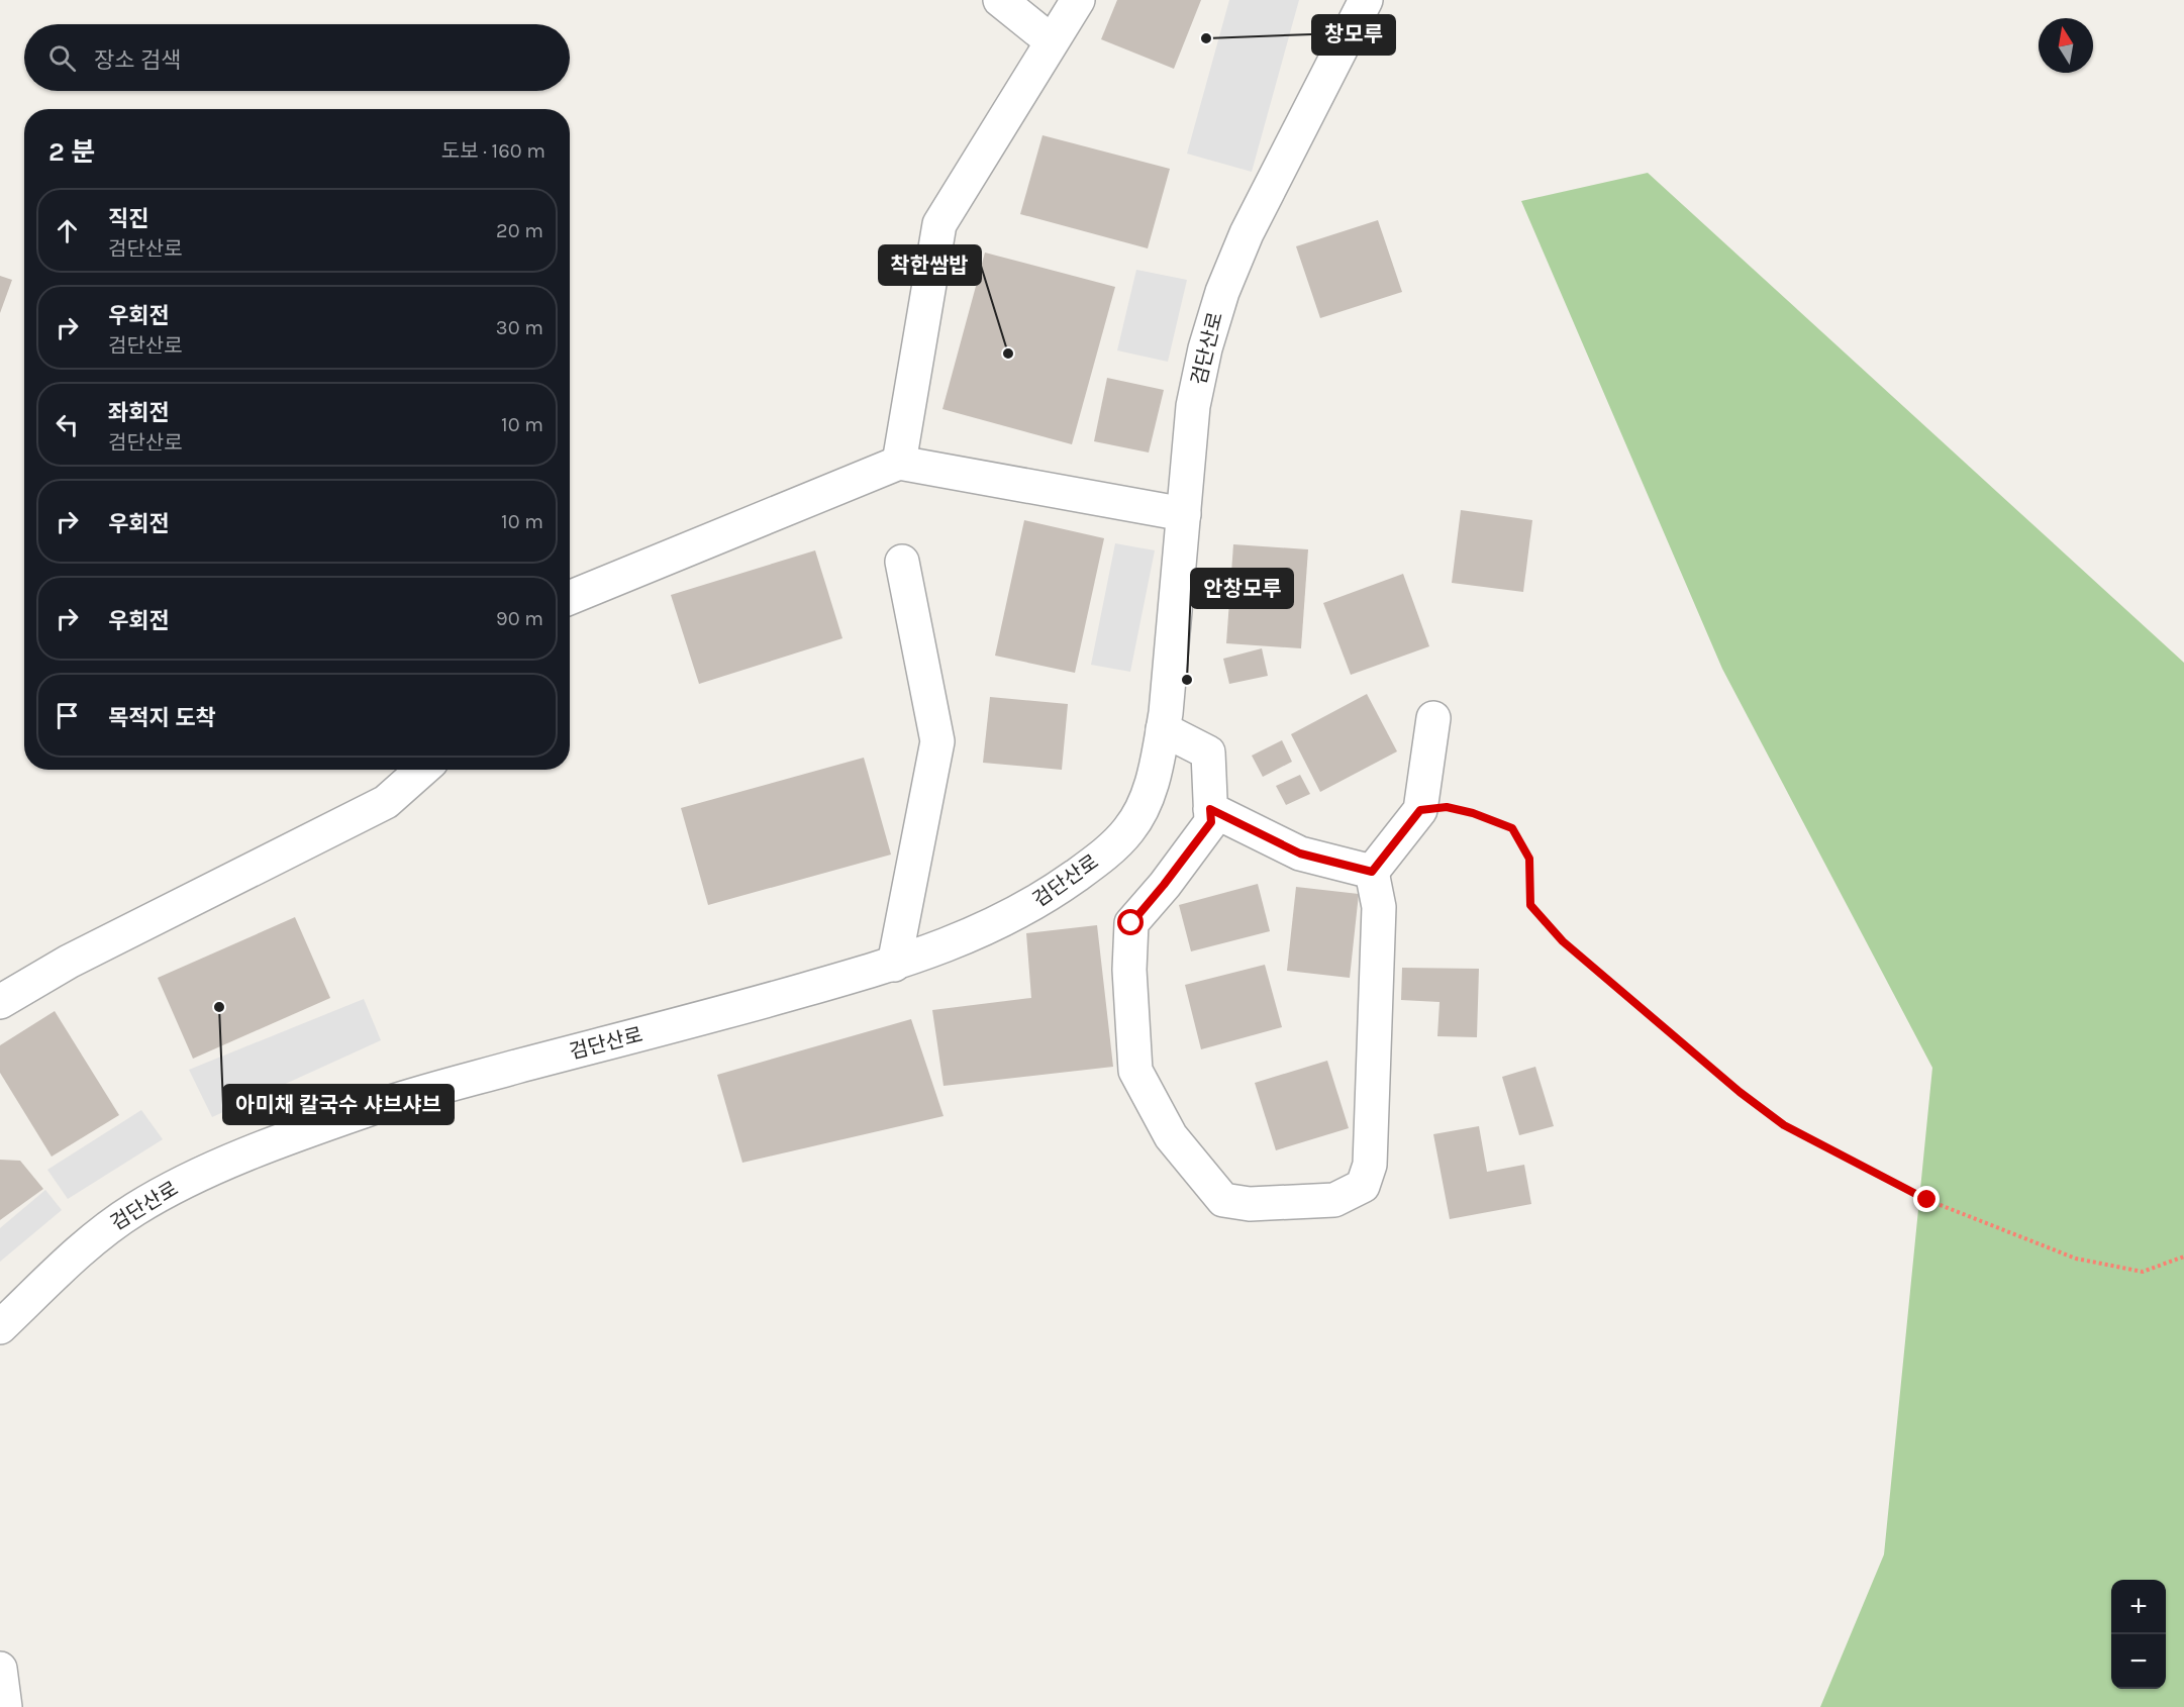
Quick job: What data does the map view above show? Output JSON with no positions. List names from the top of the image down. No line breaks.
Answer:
{"streets":{"street":["검단산로"]},"places":["창모루","착한쌈밥","안창모루","아미채 칼국수 샤브샤브"],"north":"top","page":{"search":"장소 검색","heading":["2 분","도보 · 160 m"],"list":[["직진","검단산로","20 m"],["우회전","검단산로","30 m"],["좌회전","검단산로","10 m"],["우회전","10 m"],["우회전","90 m"],"목적지 도착"],"map_buttons":["+","−"]}}
